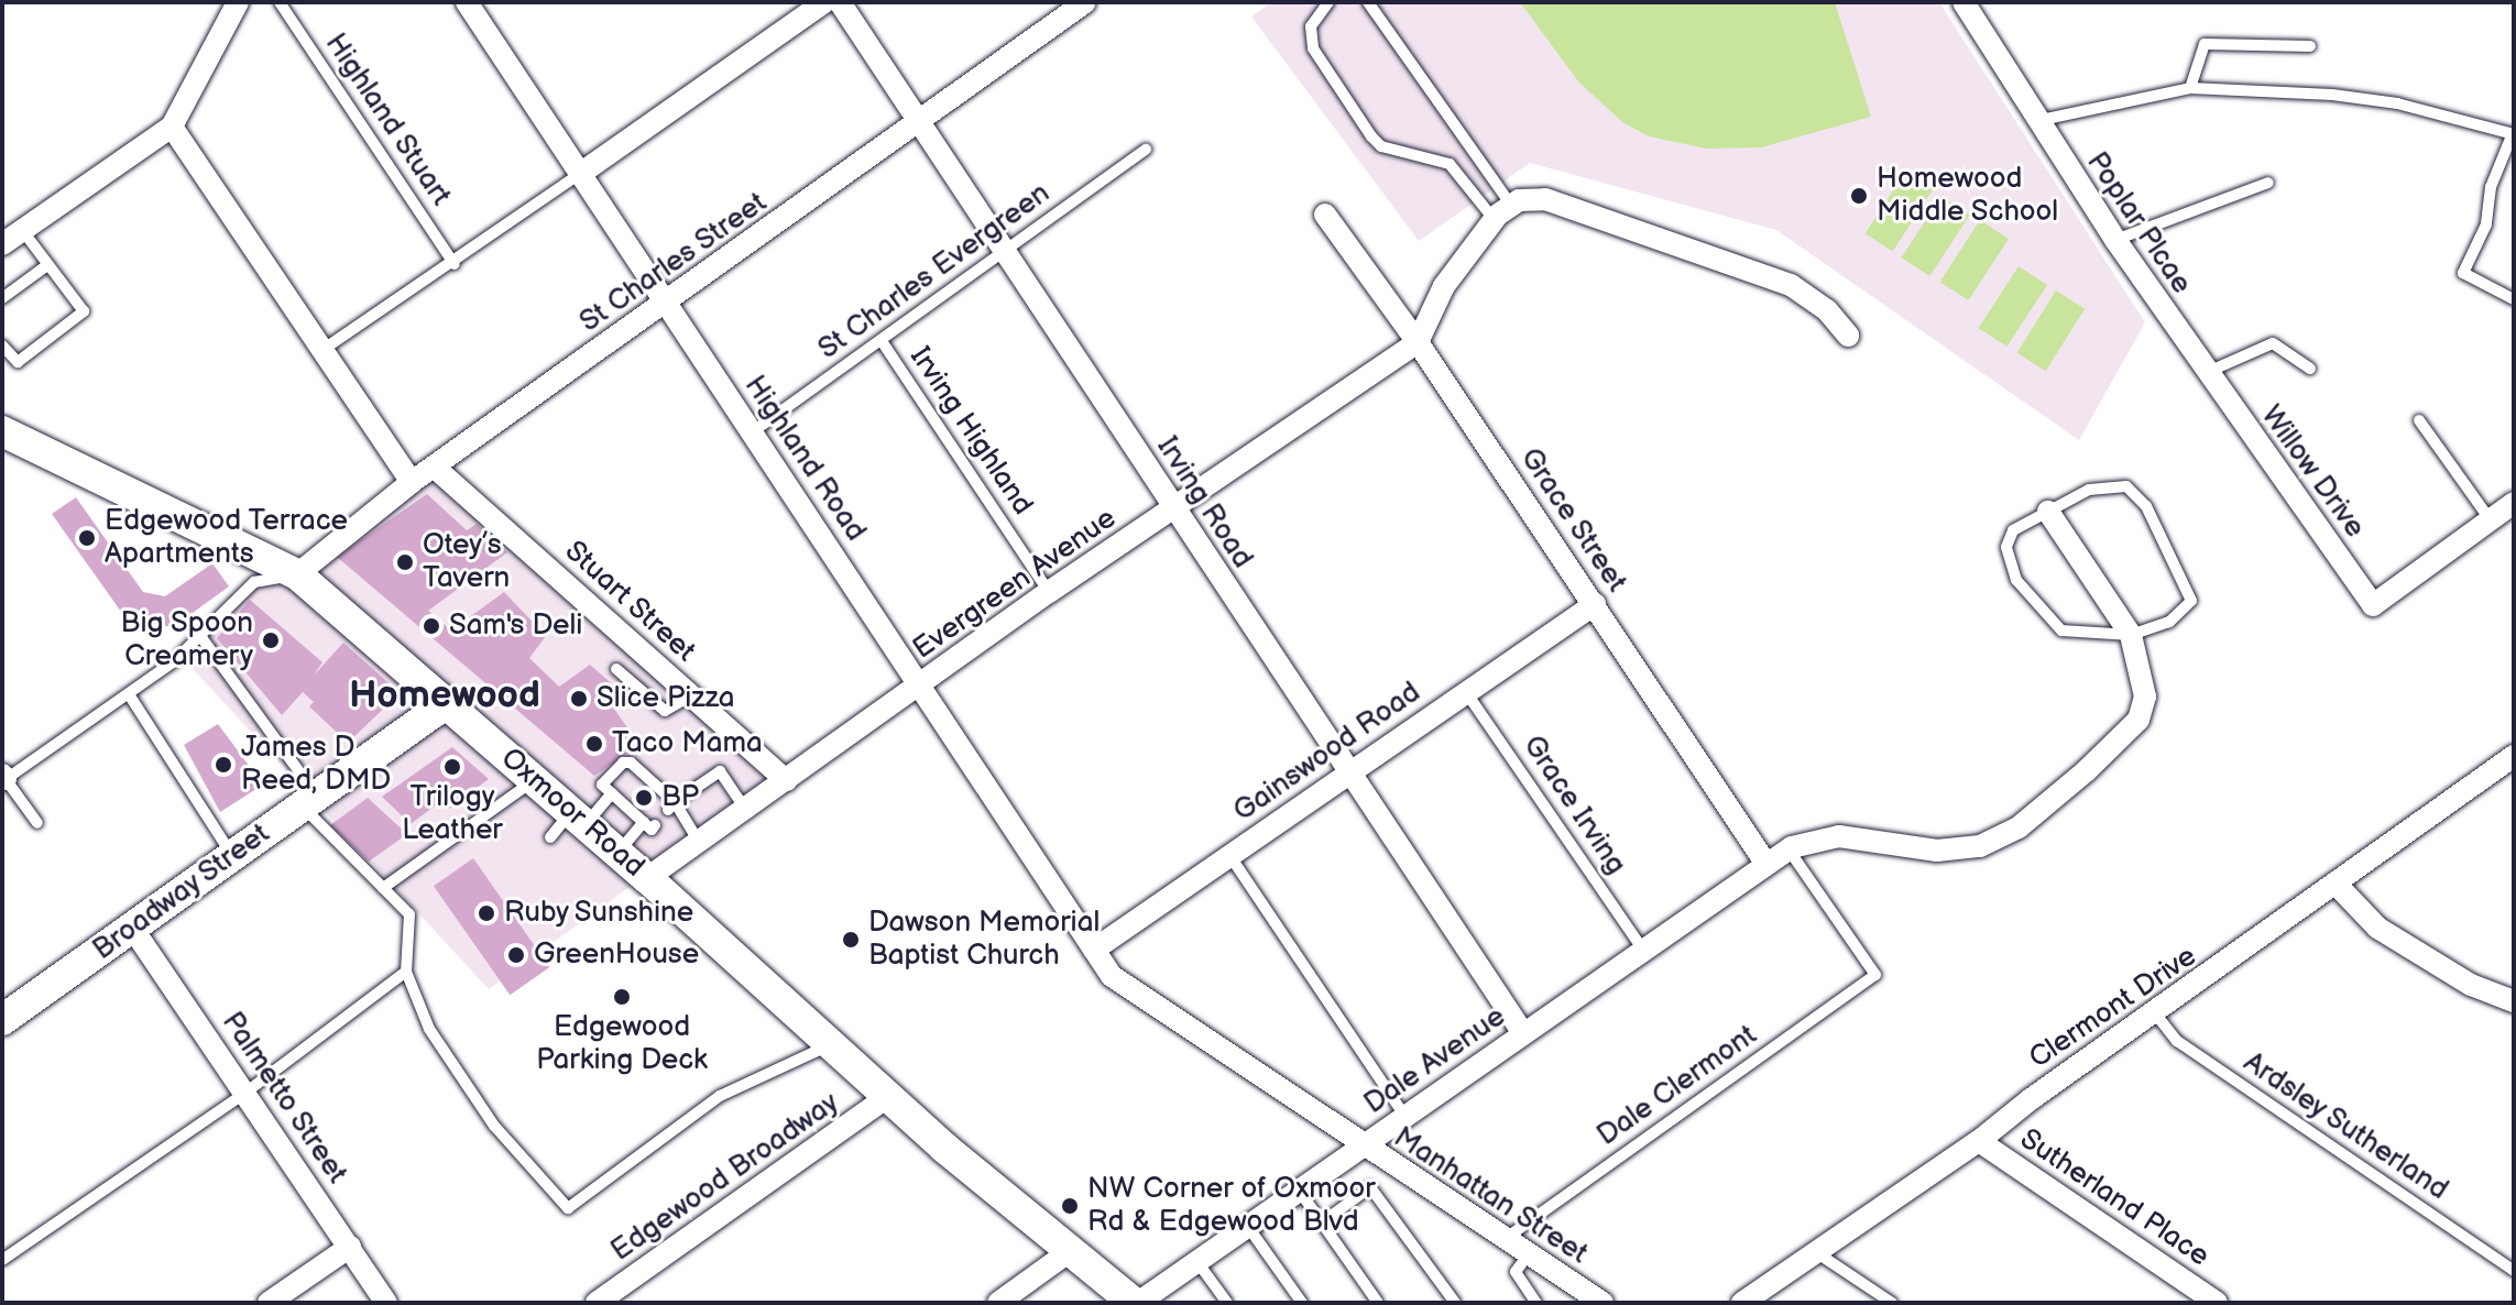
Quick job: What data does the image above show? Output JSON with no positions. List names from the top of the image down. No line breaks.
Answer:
{"streets":{"main road":["Oxmoor Road","Broadway Street"],"street":["Poplar Plcae","St Charles Street","Highland Road","Willow Drive","Irving Road","Grace Street","Evergreen Avenue","Stuart Street","Gainswood Road","Clermont Drive","Dale Avenue","Palmetto Street","Edgewood Broadway","Manhattan Street","Sutherland Place"],"lane":["Highland Stuart","St Charles Evergreen","Irving Highland","Grace Irving","Dale Clermont","Ardsley Sutherland"]},"crossings":[["Poplar Plcae","Willow Drive"],["St Charles Street","Highland Road"],["St Charles Street","Irving Road"],["St Charles Street","Stuart Street"],["St Charles Street","Oxmoor Road"],["St Charles Evergreen","Irving Highland"],["St Charles Evergreen","Highland Road"],["St Charles Evergreen","Irving Road"],["Irving Highland","Evergreen Avenue"],["Highland Road","Evergreen Avenue"],["Highland Road","Gainswood Road"],["Highland Road","Manhattan Street"],["Irving Road","Evergreen Avenue"],["Irving Road","Gainswood Road"],["Irving Road","Dale Avenue"],["Grace Street","Evergreen Avenue"],["Grace Street","Gainswood Road"],["Grace Street","Dale Avenue"],["Evergreen Avenue","Stuart Street"],["Evergreen Avenue","Oxmoor Road"],["Gainswood Road","Grace Irving"],["Gainswood Road","Manhattan Street"],["Grace Irving","Dale Avenue"],["Oxmoor Road","Broadway Street"],["Oxmoor Road","Dale Avenue"],["Oxmoor Road","Edgewood Broadway"],["Broadway Street","Palmetto Street"],["Clermont Drive","Ardsley Sutherland"],["Clermont Drive","Sutherland Place"],["Dale Avenue","Dale Clermont"],["Dale Avenue","Manhattan Street"],["Dale Clermont","Manhattan Street"]],"districts":["Homewood"],"places":["Homewood Middle School","Edgewood Terrace Apartments","Otey’s Tavern","Sam's Deli","Big Spoon Creamery","Slice Pizza","Taco Mama","James D Reed, DMD","Trilogy Leather","BP","Ruby Sunshine","Dawson Memorial Baptist Church","GreenHouse","Edgewood Parking Deck","NW Corner of Oxmoor Rd & Edgewood Blvd"]}
